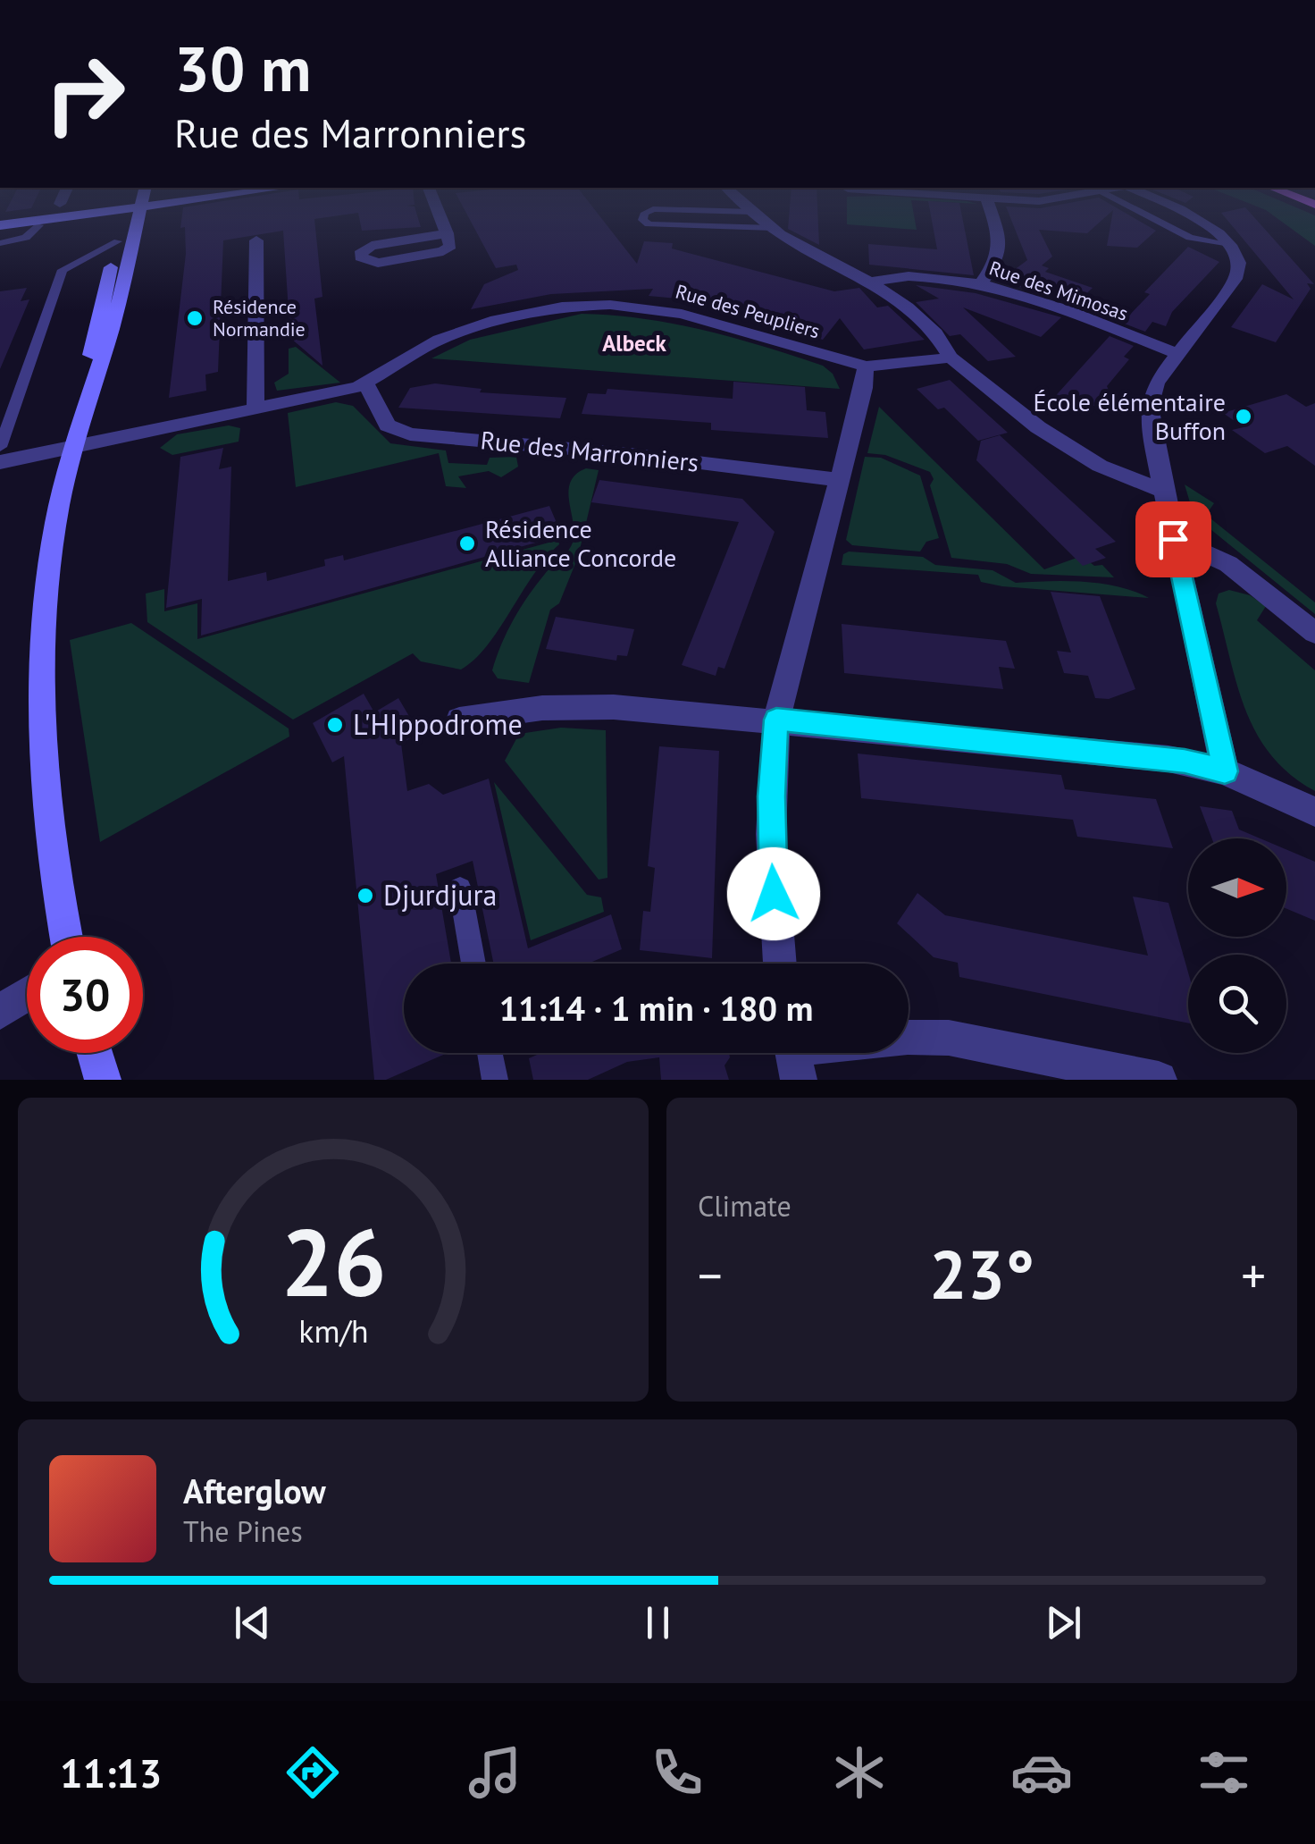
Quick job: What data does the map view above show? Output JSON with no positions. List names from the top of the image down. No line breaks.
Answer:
{"streets":{"street":["Rue des Mimosas","Rue des Peupliers","Rue des Marronniers"]},"crossings":[["Rue des Peupliers","Rue des Marronniers"]],"districts":["Albeck"],"places":["Résidence Normandie","École élémentaire Buffon","Résidence Alliance Concorde","L'HIppodrome","Djurdjura"],"north":"right","page":{"turn":["30 m","Rue des Marronniers"],"limit":"30","trip":"11:14 · 1 min · 180 m","tile":"Climate","heat":["−","23°","+"],"song":["Afterglow","The Pines"],"tabs":"11:13","gauge":["26","km/h"]}}
